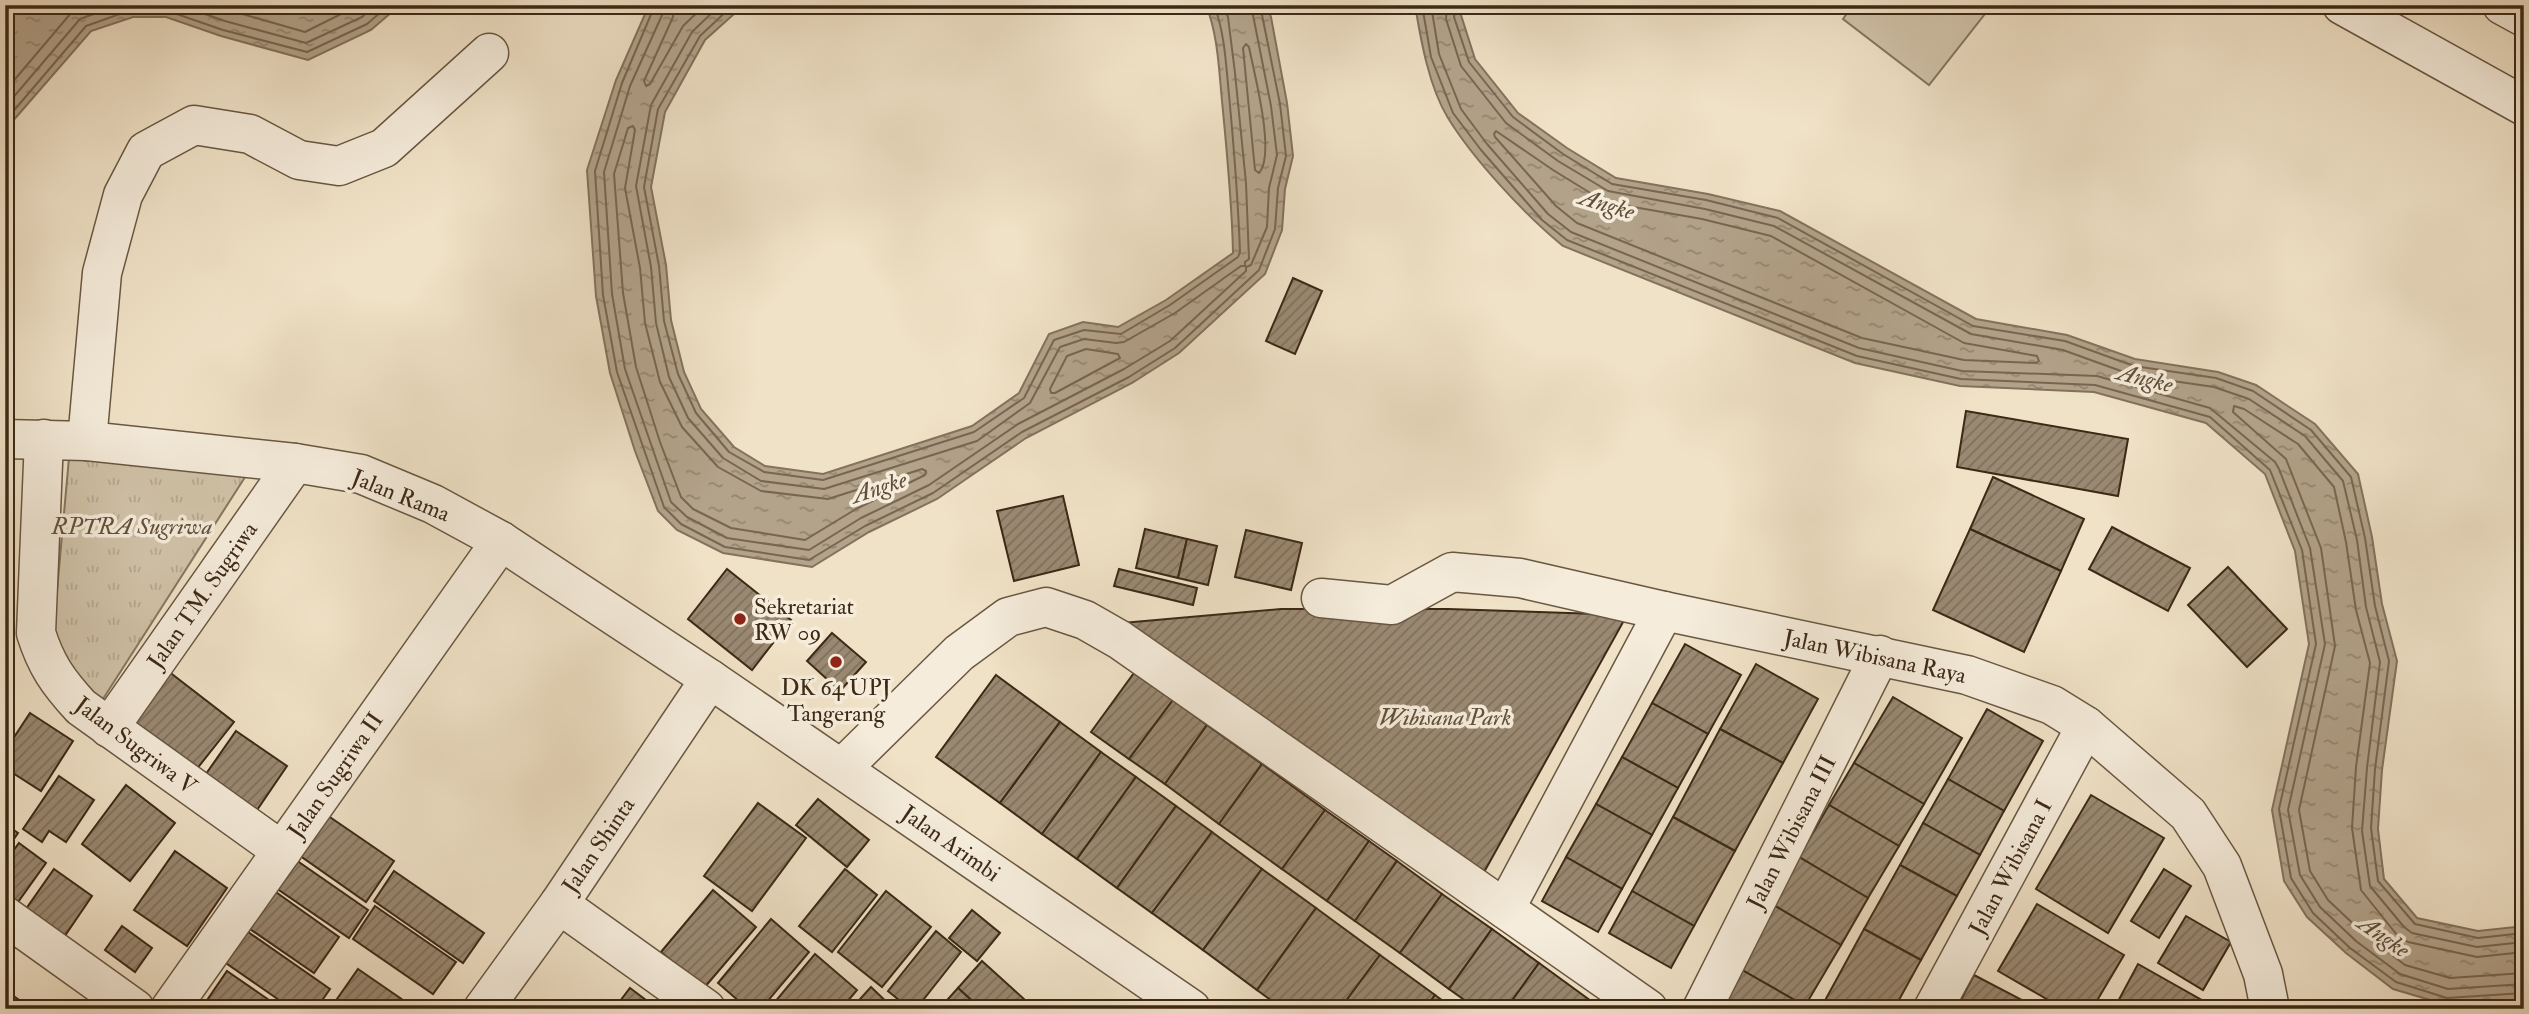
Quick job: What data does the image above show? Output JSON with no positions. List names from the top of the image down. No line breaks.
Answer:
{"streets":{"street":["Jalan Rama","Jalan TM. Sugriwa","Jalan Wibisana Raya","Jalan Sugriwa V","Jalan Sugriwa II","Jalan Wibisana III","Jalan Arimbi","Jalan Shinta","Jalan Wibisana I"]},"crossings":[["Jalan Rama","Jalan TM. Sugriwa"],["Jalan Rama","Jalan Sugriwa V"],["Jalan Rama","Jalan Sugriwa II"],["Jalan Rama","Jalan Arimbi"],["Jalan Rama","Jalan Shinta"],["Jalan TM. Sugriwa","Jalan Sugriwa V"],["Jalan Wibisana Raya","Jalan Wibisana III"],["Jalan Wibisana Raya","Jalan Wibisana I"],["Jalan Sugriwa V","Jalan Sugriwa II"],["Jalan Arimbi","Jalan Shinta"]],"water":["Angke"],"parks":["RPTRA Sugriwa","Wibisana Park"],"places":["Sekretariat RW 09","DK 64 UPJ Tangerang"]}
